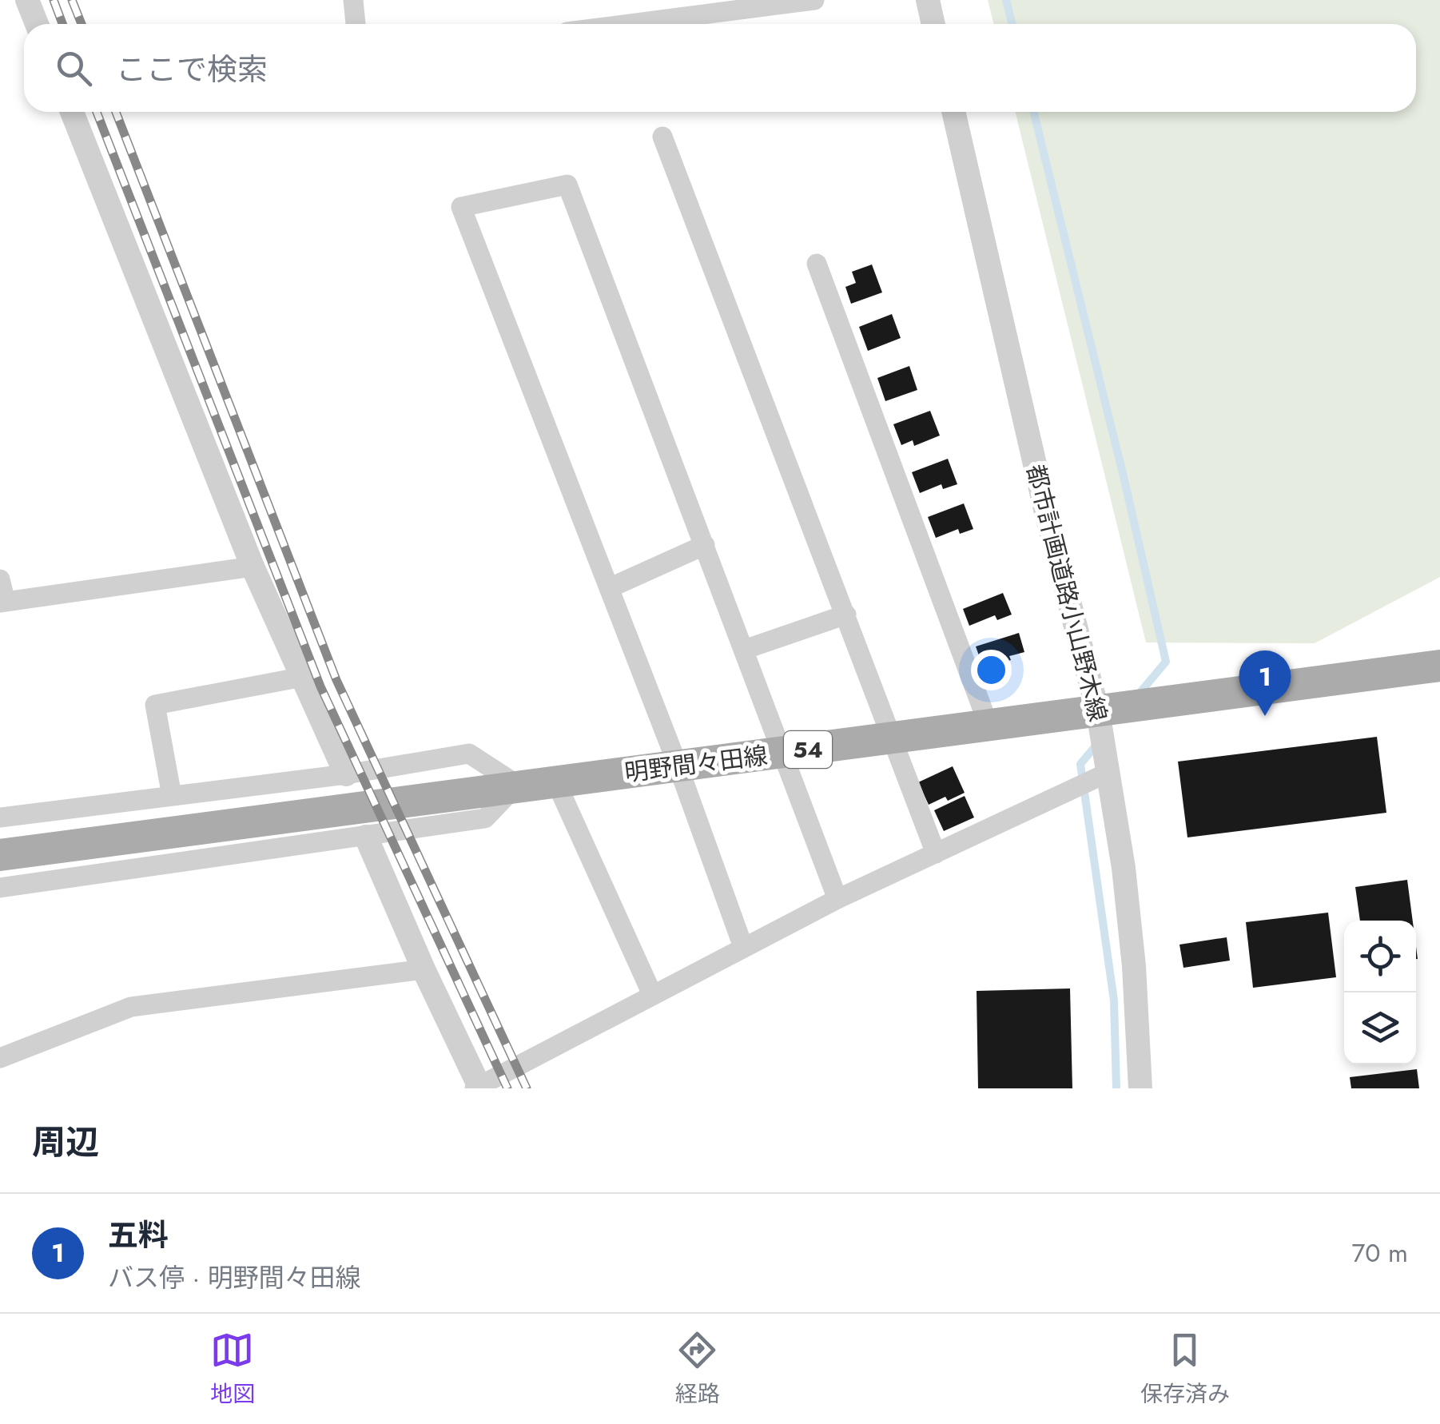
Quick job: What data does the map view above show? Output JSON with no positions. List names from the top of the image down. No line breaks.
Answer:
{"streets":{"main road":["54","明野間々田線"],"street":["都市計画道路小山野木線"]},"crossings":[["都市計画道路小山野木線","明野間々田線"]],"page":{"search":"ここで検索","pins":"1","heading":"周辺","list":[{"mark":"1","name":"五料","note":"バス停 · 明野間々田線","value":"70 m"}],"nav":["地図","経路","保存済み"]}}
